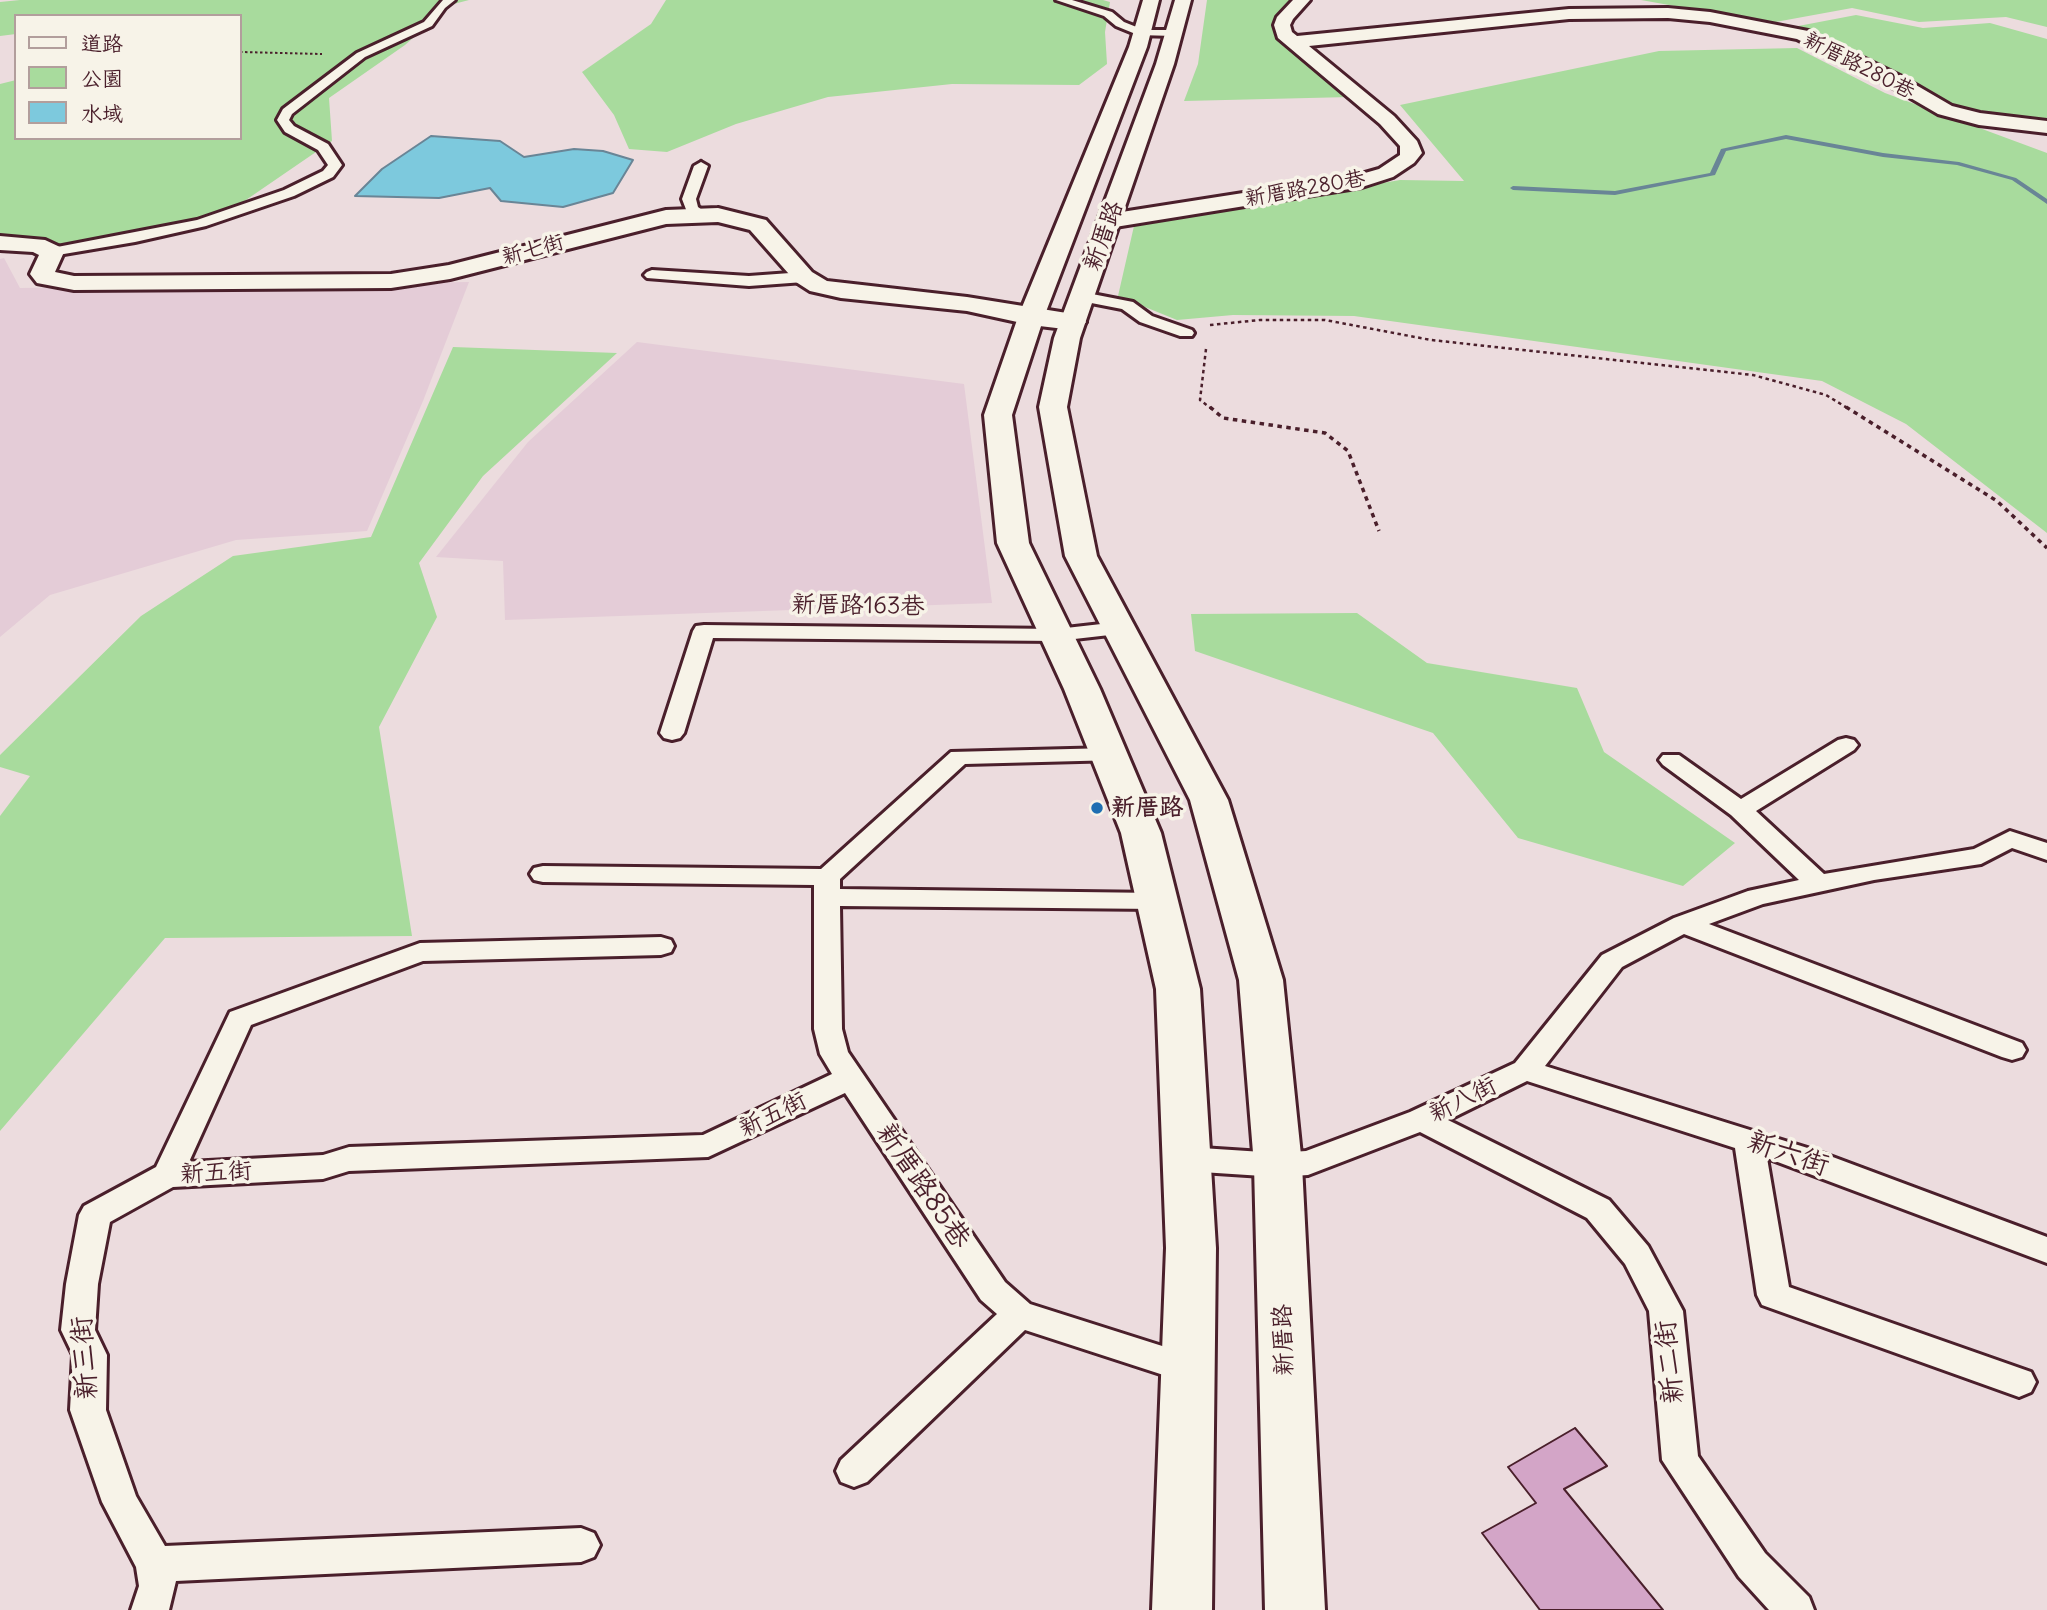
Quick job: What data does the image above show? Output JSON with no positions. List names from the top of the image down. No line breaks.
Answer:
{"streets":{"street":["新厝路280巷","新厝路","新七街"],"lane":["新厝路163巷","新八街","新五街","新六街","新厝路85巷","新三街","新二街"]},"crossings":[["新厝路280巷","新厝路"],["新厝路","新七街"],["新厝路","新厝路163巷"],["新厝路","新八街"],["新厝路","新厝路85巷"],["新八街","新六街"],["新八街","新二街"],["新五街","新厝路85巷"],["新五街","新三街"]],"places":["新厝路"],"legend":["道路","公園","水域"]}
